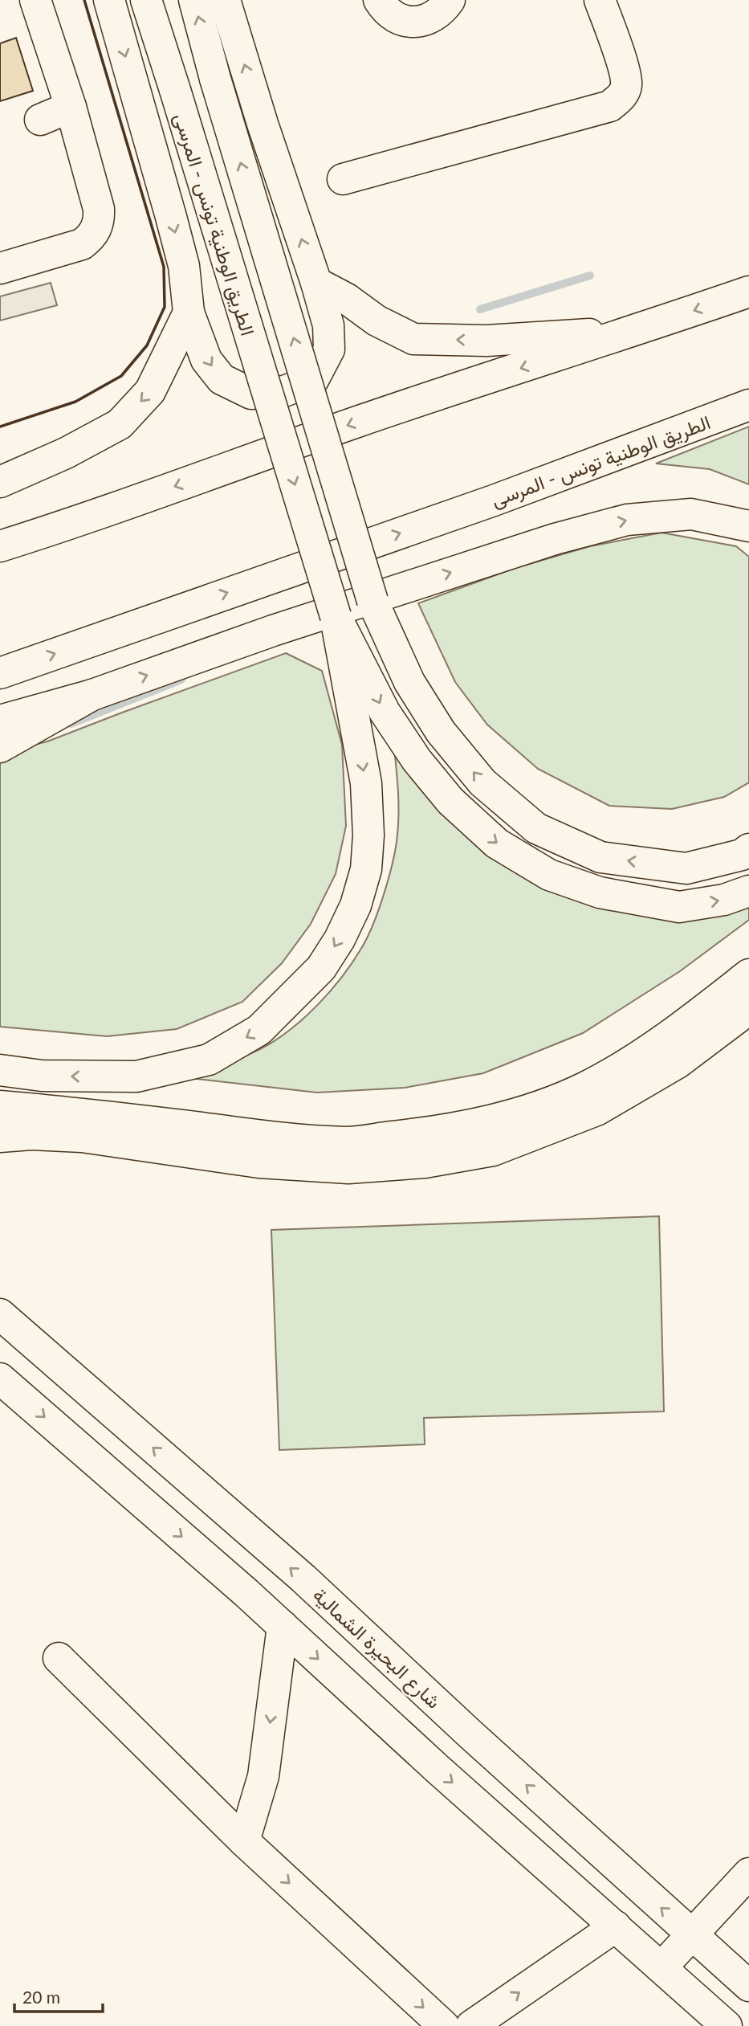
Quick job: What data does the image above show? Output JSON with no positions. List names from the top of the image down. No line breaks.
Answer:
{"streets":{"main road":["الطريق الوطنية تونس - المرسى","شارع البحيرة الشمالية"]},"scale_bar":"20 m"}
